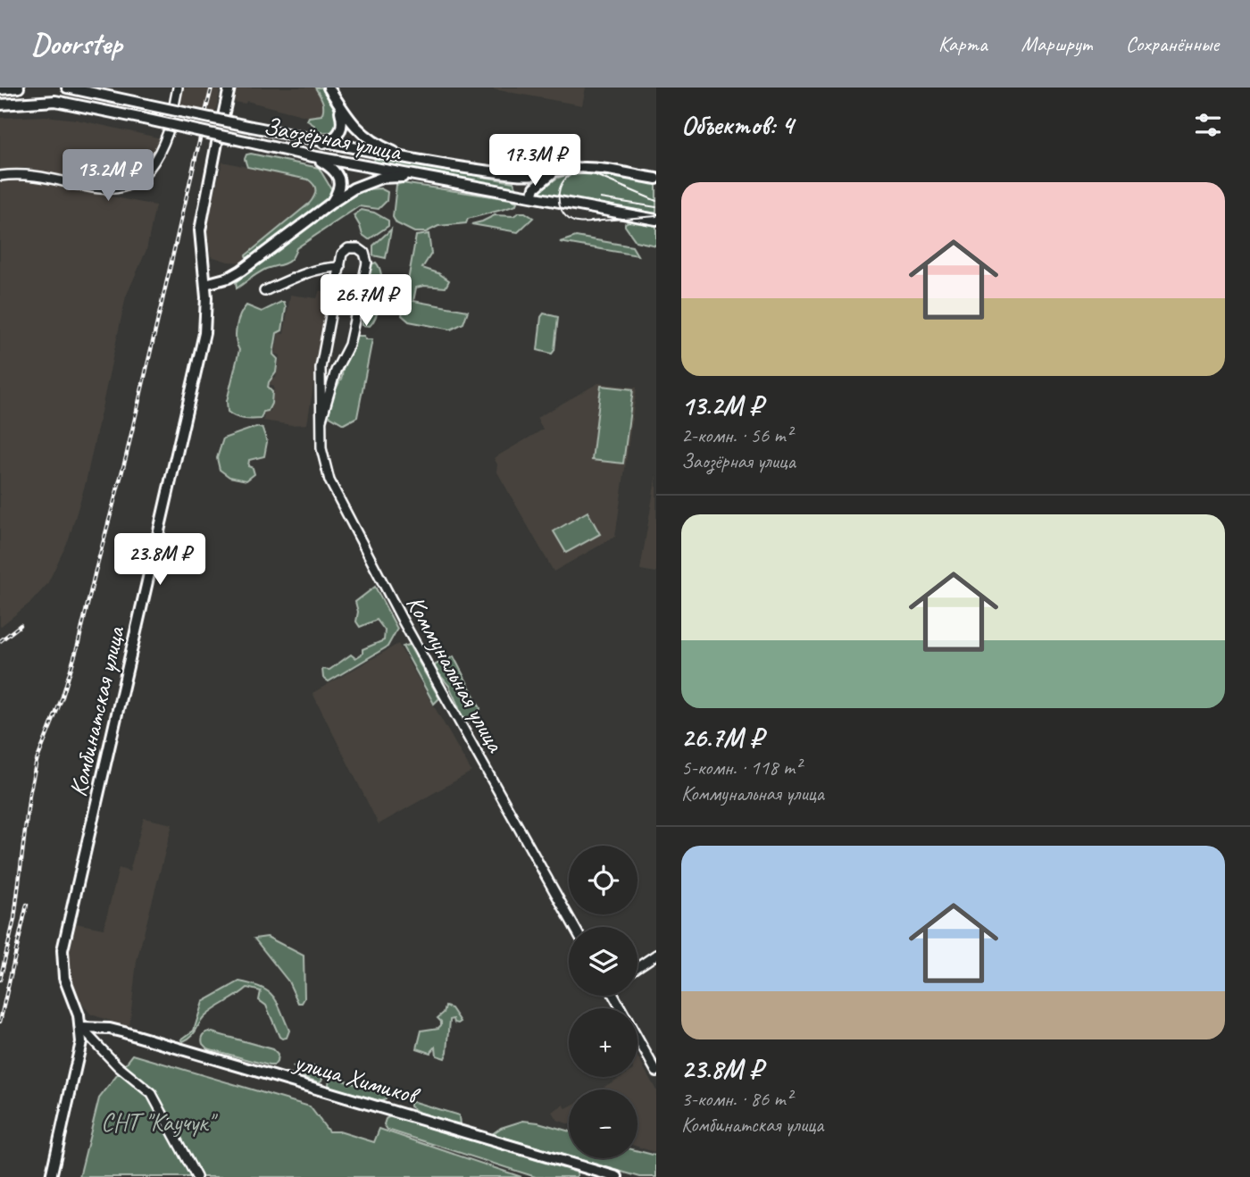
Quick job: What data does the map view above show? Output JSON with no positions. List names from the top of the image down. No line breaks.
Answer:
{"streets":{"main road":["Заозёрная улица","Комбинатская улица","улица Химиков"],"street":["Коммунальная улица"]},"crossings":[["Комбинатская улица","улица Химиков"]],"parks":["СНТ \"Каучук\""],"page":{"header":"Doorstep","nav":["Карта","Маршрут","Сохранённые"],"heading":"Объектов: 4","price":["17.3M ₽","13.2M ₽","26.7M ₽","23.8M ₽"],"list":[{"name":"13.2M ₽","note":"2-комн. · 56 m² · Заозёрная улица"},{"name":"26.7M ₽","note":"5-комн. · 118 m² · Коммунальная улица"},{"name":"23.8M ₽","note":"3-комн. · 86 m² · Комбинатская улица"}],"map_buttons":["+","−"]}}
